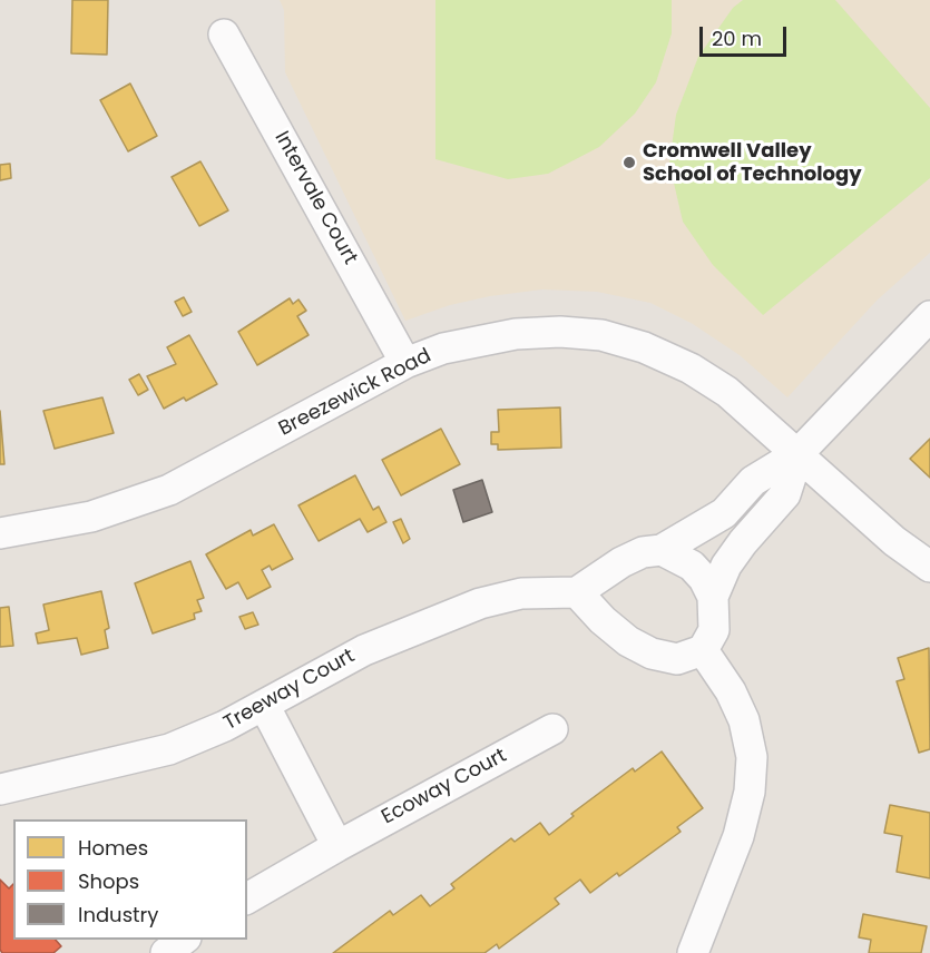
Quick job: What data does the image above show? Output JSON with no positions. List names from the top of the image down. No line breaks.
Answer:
{"streets":{"street":["Intervale Court","Breezewick Road","Treeway Court","Ecoway Court"]},"crossings":[["Intervale Court","Breezewick Road"]],"places":["Cromwell Valley School of Technology"],"legend":["Homes","Shops","Industry"],"scale_bar":"20 m"}
